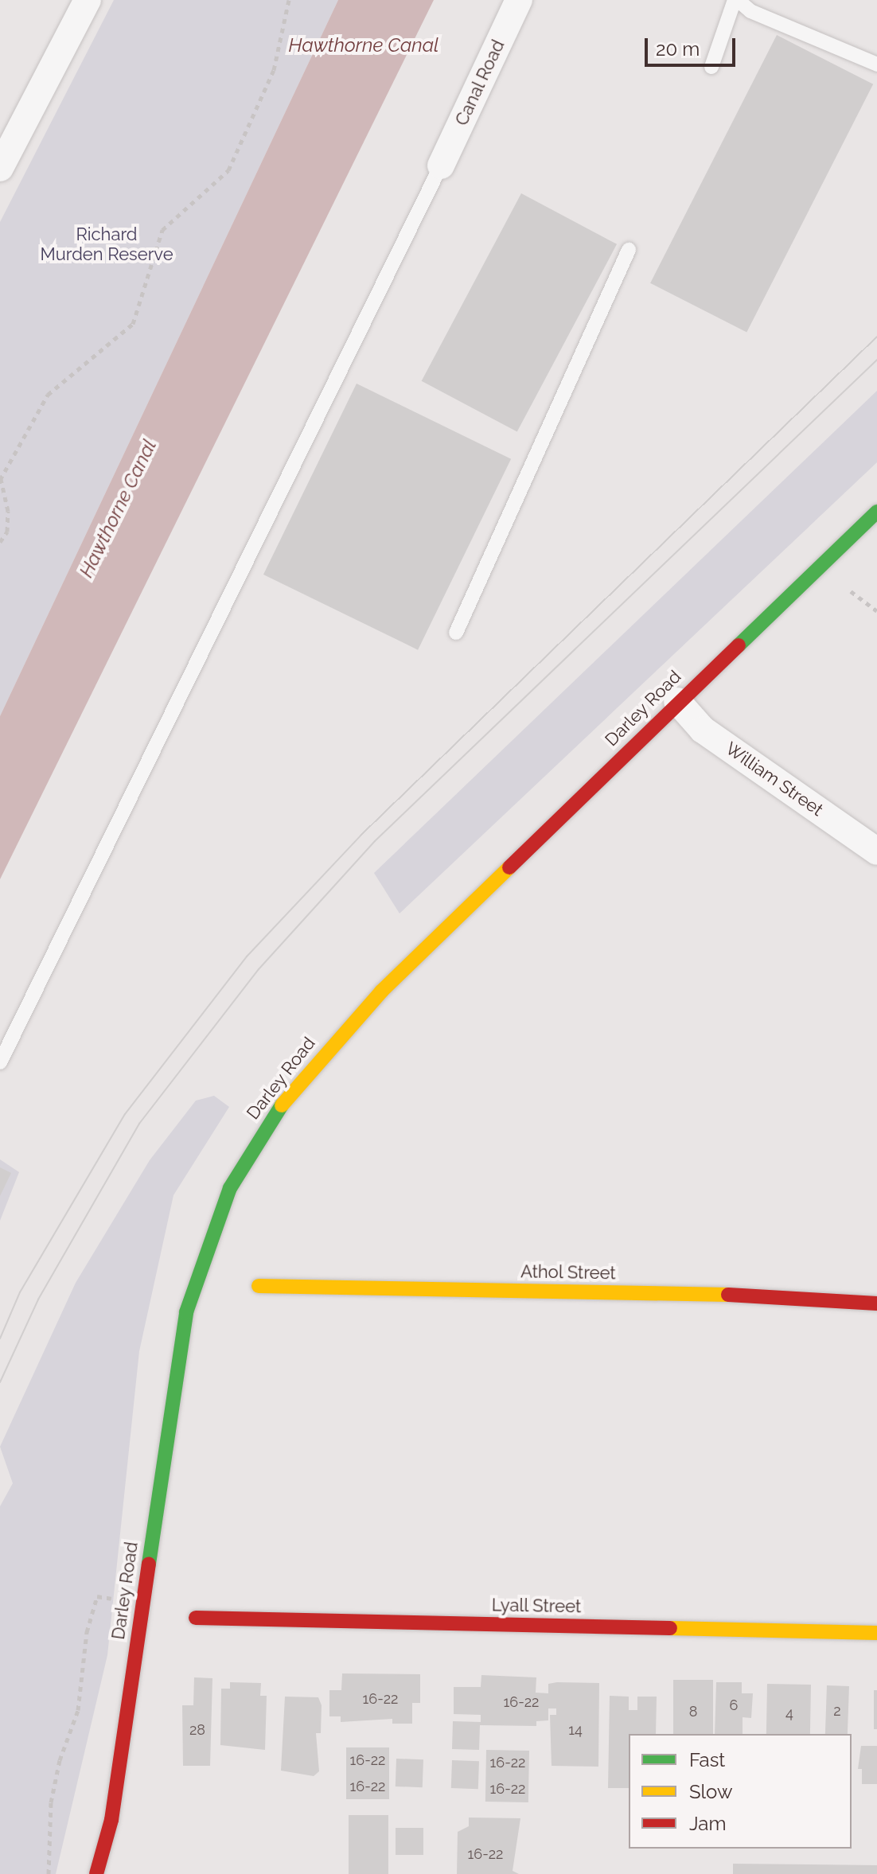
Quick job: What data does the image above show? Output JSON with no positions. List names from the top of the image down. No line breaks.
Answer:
{"streets":{"main road":["Darley Road","Athol Street","Lyall Street"],"street":["Canal Road","William Street"]},"crossings":[["Darley Road","William Street"]],"water":["Hawthorne Canal"],"parks":["Richard Murden Reserve"],"house_numbers":["16-22","16-22","6","2","8","4","28","14","16-22","16-22","16-22","16-22","16-22"],"legend":["Fast","Slow","Jam"],"scale_bar":"20 m"}
